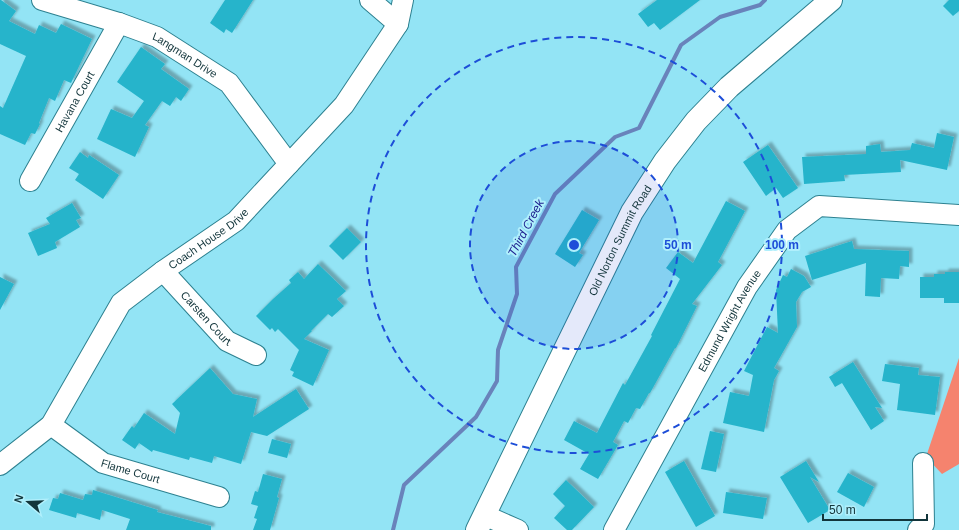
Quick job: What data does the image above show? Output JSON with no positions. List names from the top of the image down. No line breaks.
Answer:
{"streets":{"main road":["Old Norton Summit Road"],"street":["Langman Drive","Havana Court","Coach House Drive","Carsten Court","Edmund Wright Avenue","Flame Court"]},"crossings":[["Langman Drive","Havana Court"],["Langman Drive","Coach House Drive"],["Coach House Drive","Carsten Court"],["Coach House Drive","Flame Court"]],"water":["Third Creek"],"scale_bar":"50 m","north":"left","rings":["50 m","100 m"]}
